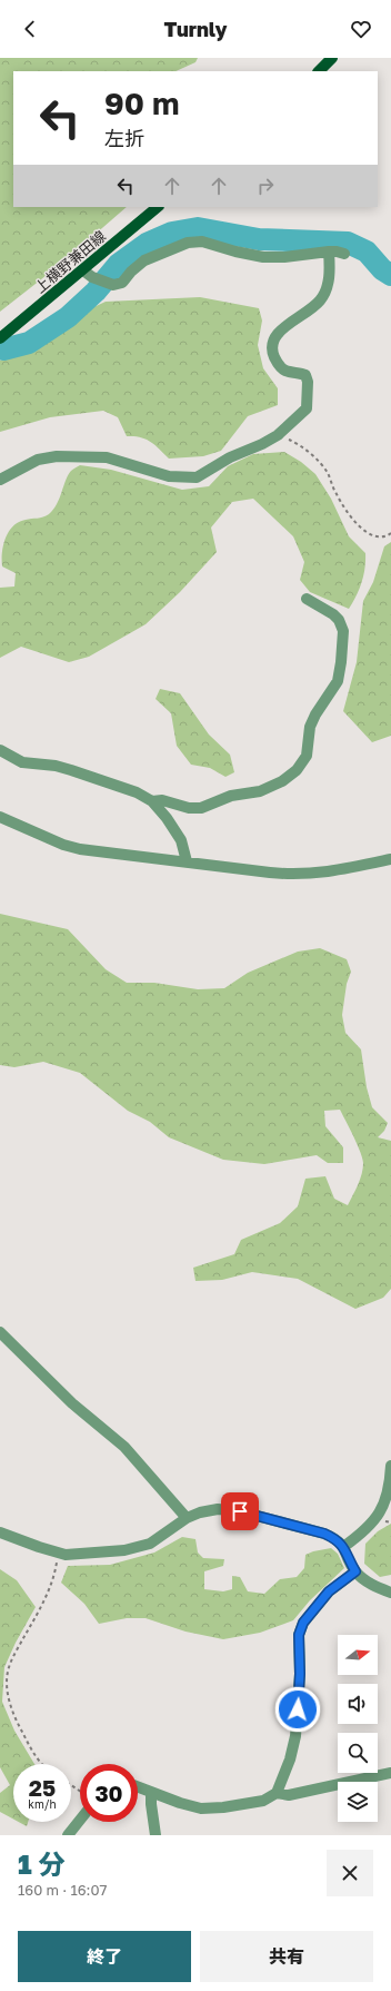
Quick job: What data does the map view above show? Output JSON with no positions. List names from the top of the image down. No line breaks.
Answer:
{"streets":{"main road":["上横野兼田線"]},"north":"right","page":{"header":"Turnly","turn":["90 m","左折"],"speed":"25 km/h","limit":"30","heading":["1 分","160 m · 16:07"],"buttons":["終了","共有"]}}
